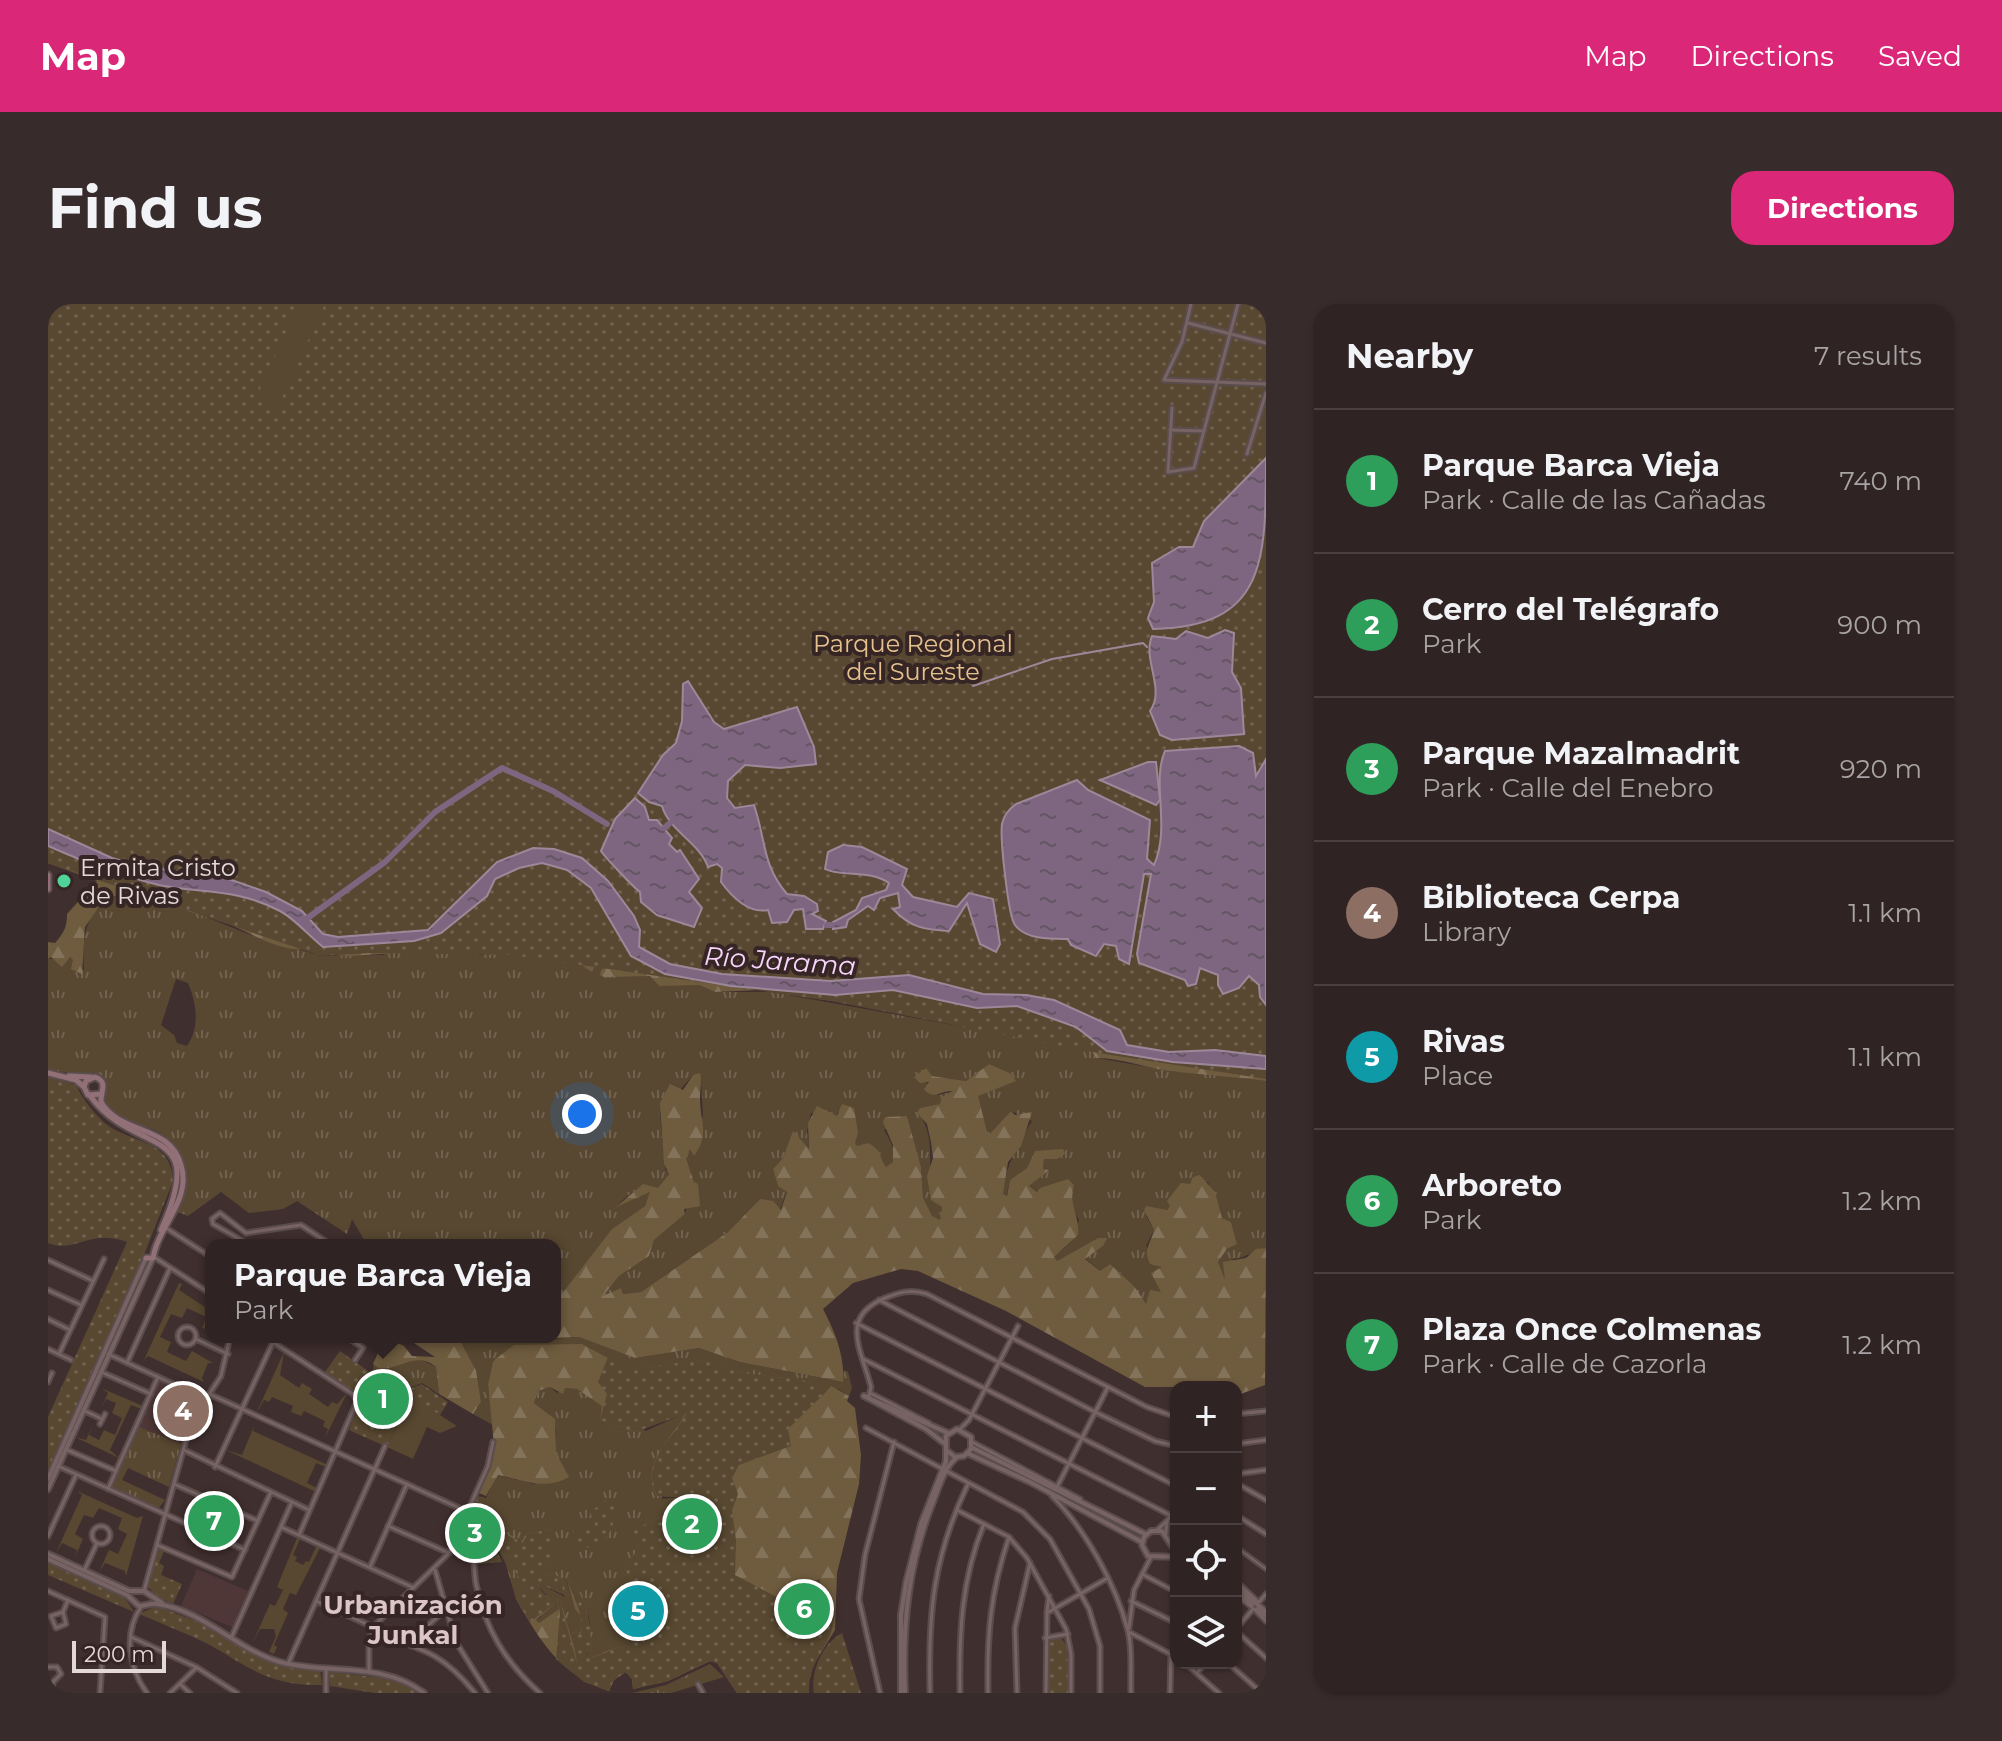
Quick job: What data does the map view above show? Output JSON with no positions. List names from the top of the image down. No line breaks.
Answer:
{"districts":["Urbanización Junkal"],"water":["Río Jarama"],"parks":["Parque Regional del Sureste"],"places":["Ermita Cristo de Rivas"],"scale_bar":"200 m","page":{"header":"Map","nav":["Map","Directions","Saved"],"buttons":"Directions","title":"Find us","heading":["Nearby","7 results"],"list":[{"mark":"1","name":"Parque Barca Vieja","note":"Park · Calle de las Cañadas","value":"740 m"},{"mark":"2","name":"Cerro del Telégrafo","note":"Park","value":"900 m"},{"mark":"3","name":"Parque Mazalmadrit","note":"Park · Calle del Enebro","value":"920 m"},{"mark":"4","name":"Biblioteca Cerpa","note":"Library","value":"1.1 km"},{"mark":"5","name":"Rivas","note":"Place","value":"1.1 km"},{"mark":"6","name":"Arboreto","note":"Park","value":"1.2 km"},{"mark":"7","name":"Plaza Once Colmenas","note":"Park · Calle de Cazorla","value":"1.2 km"}],"popup":["Parque Barca Vieja","Park"],"pins":["1","4","7","2","3","6","5"],"map_buttons":["+","−"],"scale":"200 m"}}
